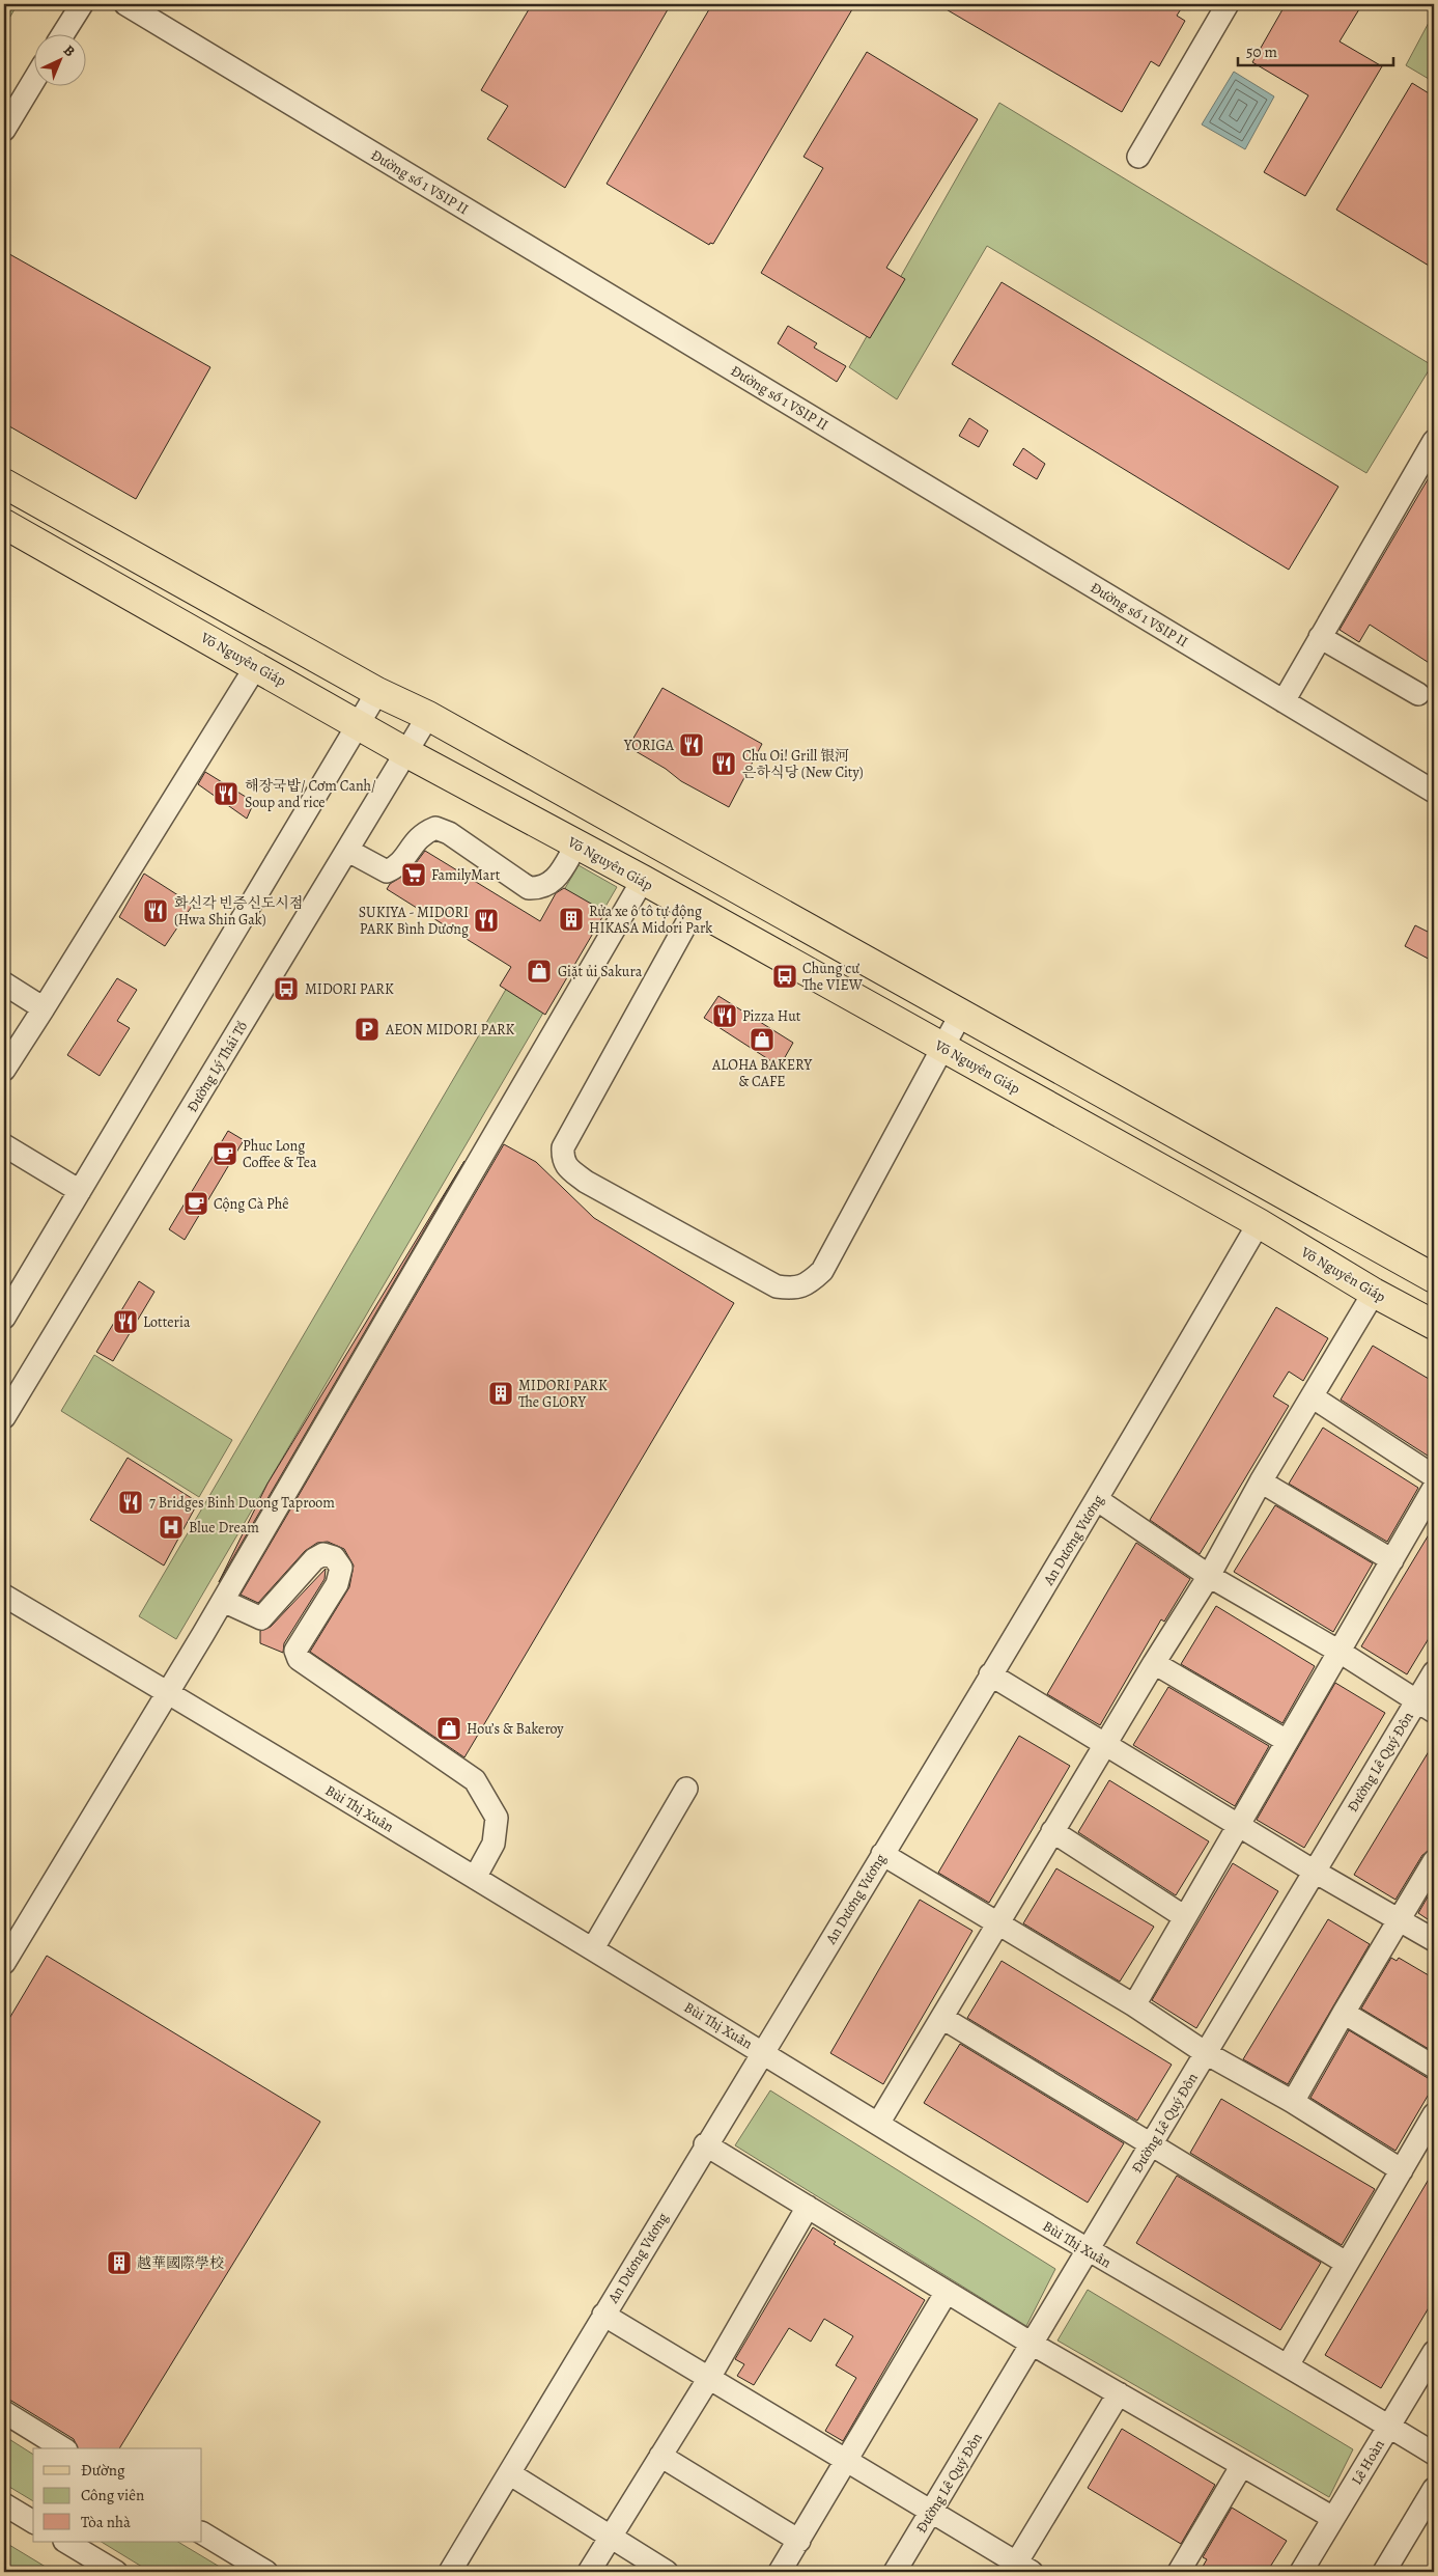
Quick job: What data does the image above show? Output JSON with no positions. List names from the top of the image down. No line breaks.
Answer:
{"streets":{"main road":["Võ Nguyên Giáp"],"street":["Đường số 1 VSIP II","Đường Lý Thái Tổ","An Dương Vương","Đường Lê Quý Đôn","Bùi Thị Xuân","Lê Hoàn"]},"crossings":[["Võ Nguyên Giáp","Đường Lý Thái Tổ"],["Võ Nguyên Giáp","An Dương Vương"],["An Dương Vương","Bùi Thị Xuân"],["Đường Lê Quý Đôn","Bùi Thị Xuân"],["Bùi Thị Xuân","Lê Hoàn"]],"places":{"restaurant":["YORIGA","Chu Oi! Grill 银河 은하식당 (New City)","해장국밥/ Cơm Canh/ Soup and rice","화신각 빈증신도시점 (Hwa Shin Gak)","SUKIYA - MIDORI PARK Bình Dương","Pizza Hut","Lotteria","7 Bridges Binh Duong Taproom"],"supermarket":["FamilyMart"],"building":["Rửa xe ô tô tự động HIKASA Midori Park","MIDORI PARK The GLORY","越華國際學校"],"shop":["Giặt ủi Sakura","ALOHA BAKERY & CAFE","Hou’s & Bakeroy"],"bus stop":["Chung cư The VIEW","MIDORI PARK"],"parking":["AEON MIDORI PARK"],"cafe":["Phuc Long Coffee & Tea","Cộng Cà Phê"],"hospital":["Blue Dream"]},"legend":["Đường","Công viên","Tòa nhà"],"scale_bar":"50 m","north":"top right"}
